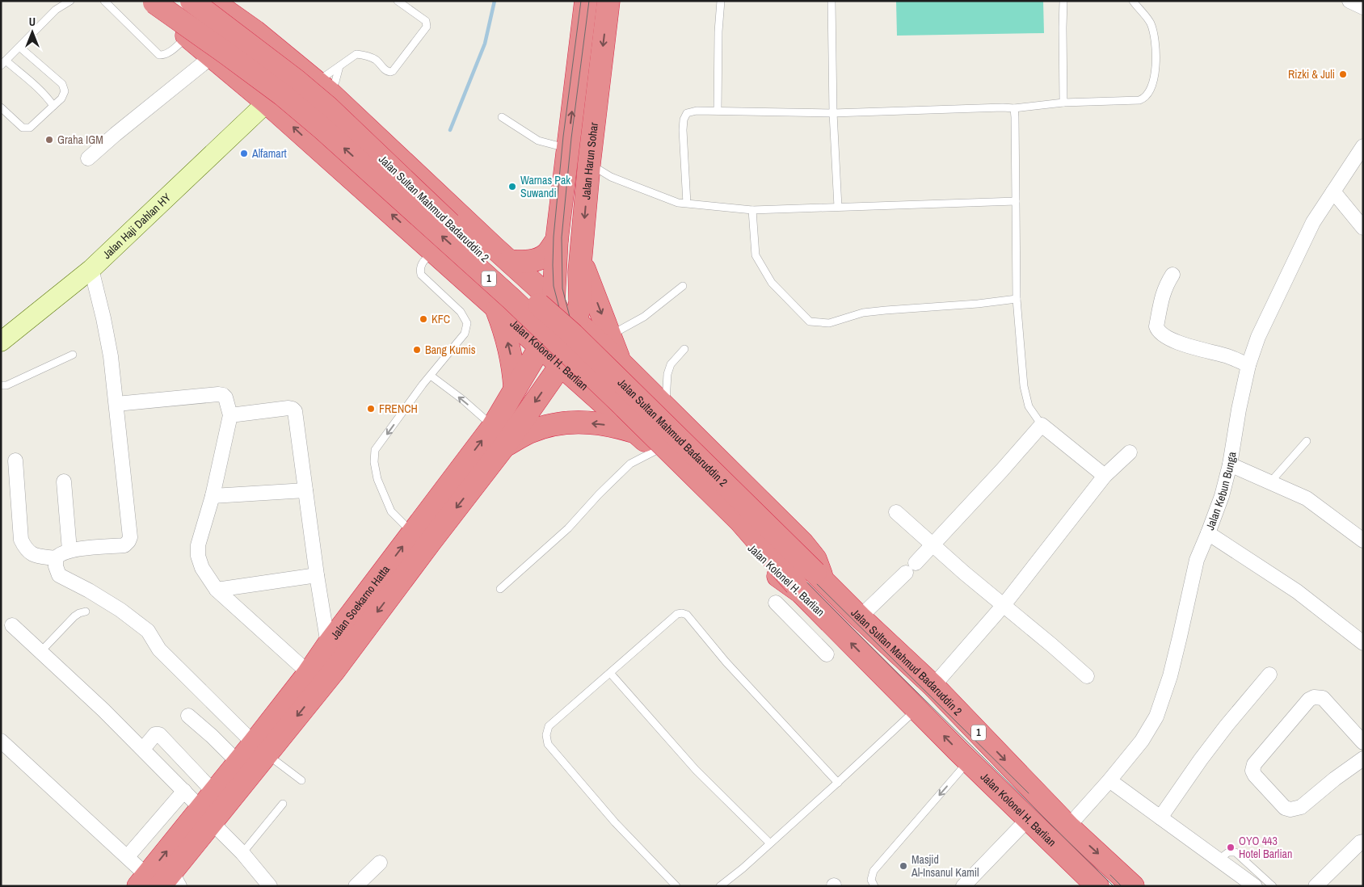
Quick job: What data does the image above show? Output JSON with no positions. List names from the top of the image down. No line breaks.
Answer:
{"streets":{"highway":["Jalan Harun Sohar","Jalan Sultan Mahmud Badaruddin 2","1","Jalan Kolonel H. Barlian","Jalan Soekarno Hatta"],"street":["Jalan Haji Dahlan HY","Jalan Kebun Bunga"]},"crossings":[["Jalan Harun Sohar","1"],["Jalan Harun Sohar","Jalan Soekarno Hatta"],["Jalan Sultan Mahmud Badaruddin 2","1"],["Jalan Sultan Mahmud Badaruddin 2","Jalan Kolonel H. Barlian"],["Jalan Sultan Mahmud Badaruddin 2","Jalan Kebun Bunga"],["Jalan Haji Dahlan HY","1"],["1","Jalan Kolonel H. Barlian"],["1","Jalan Soekarno Hatta"],["Jalan Kolonel H. Barlian","Jalan Soekarno Hatta"]],"places":["Rizki & Juli","Graha IGM","Alfamart","Warnas Pak Suwandi","KFC","Bang Kumis","FRENCH","OYO 443 Hotel Barlian","Masjid Al-Insanul Kamil"],"north":"top"}
